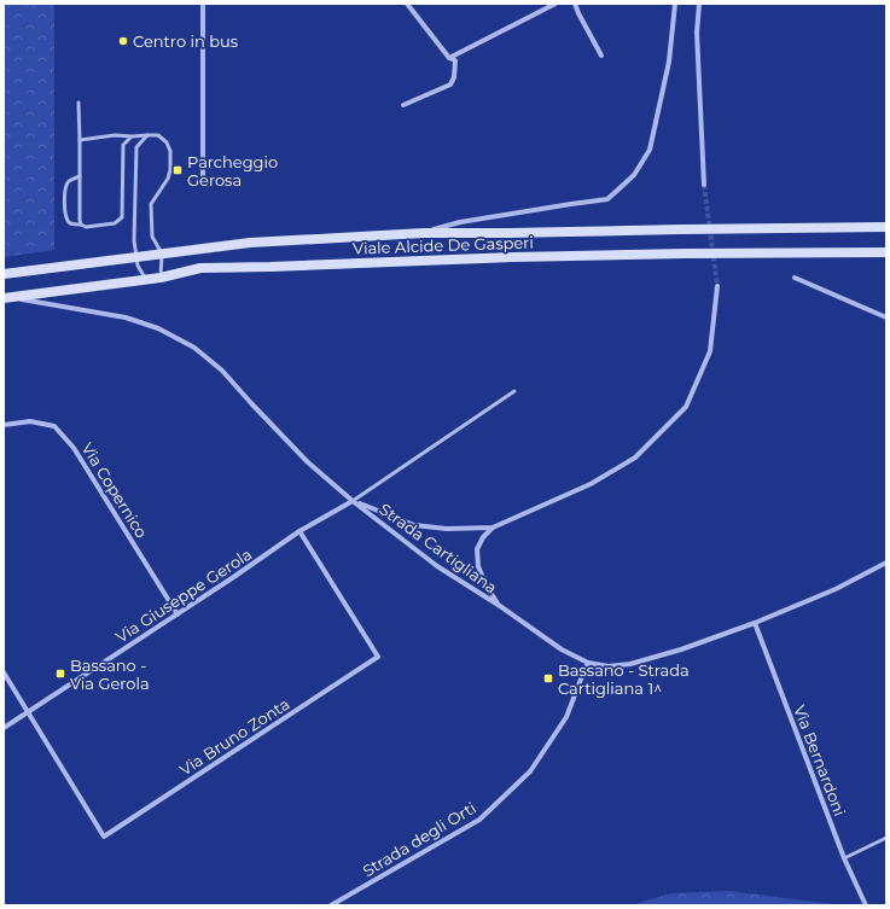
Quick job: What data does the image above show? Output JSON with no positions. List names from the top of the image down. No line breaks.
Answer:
{"streets":{"main road":["Viale Alcide De Gasperi"],"street":["Via Copernico","Strada Cartigliana","Via Giuseppe Gerola","Via Bruno Zonta","Via Bernardoni","Strada degli Orti"]},"crossings":[["Viale Alcide De Gasperi","Strada Cartigliana"],["Via Copernico","Via Giuseppe Gerola"],["Strada Cartigliana","Via Giuseppe Gerola"],["Strada Cartigliana","Via Bernardoni"],["Strada Cartigliana","Strada degli Orti"],["Via Giuseppe Gerola","Via Bruno Zonta"]],"places":{"other":["Centro in bus"],"transit":["Parcheggio Gerosa","Bassano - Via Gerola","Bassano - Strada Cartigliana 1^"]}}
